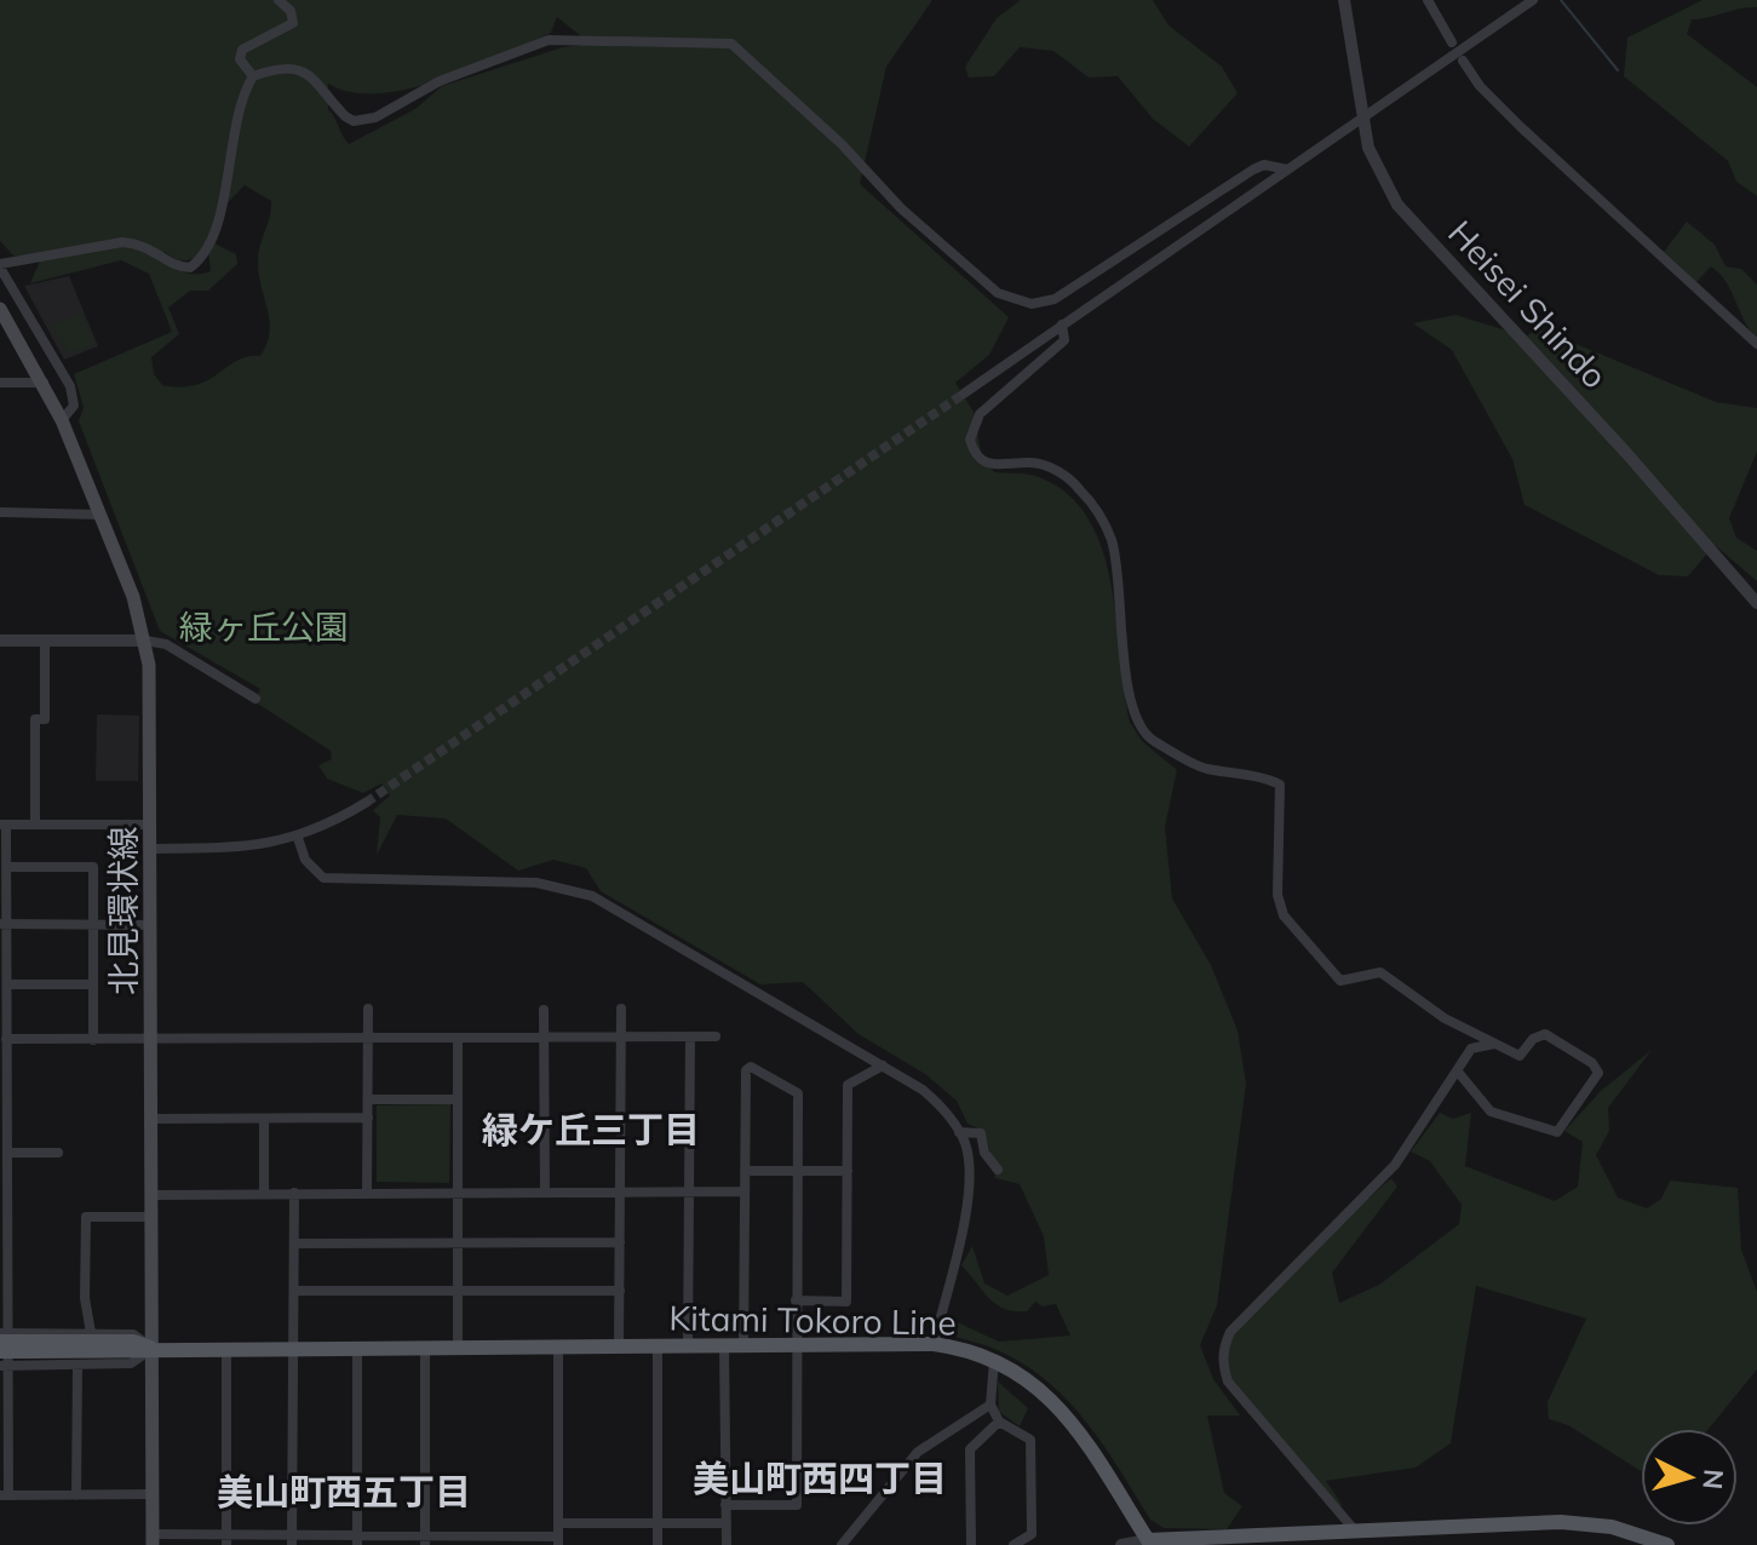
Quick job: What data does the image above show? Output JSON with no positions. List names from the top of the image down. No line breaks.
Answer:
{"streets":{"main road":["北見環状線","Kitami Tokoro Line"],"street":["Heisei Shindo"]},"crossings":[["北見環状線","Kitami Tokoro Line"]],"districts":["緑ケ丘三丁目","美山町西四丁目","美山町西五丁目"],"parks":["緑ヶ丘公園"],"north":"right"}
